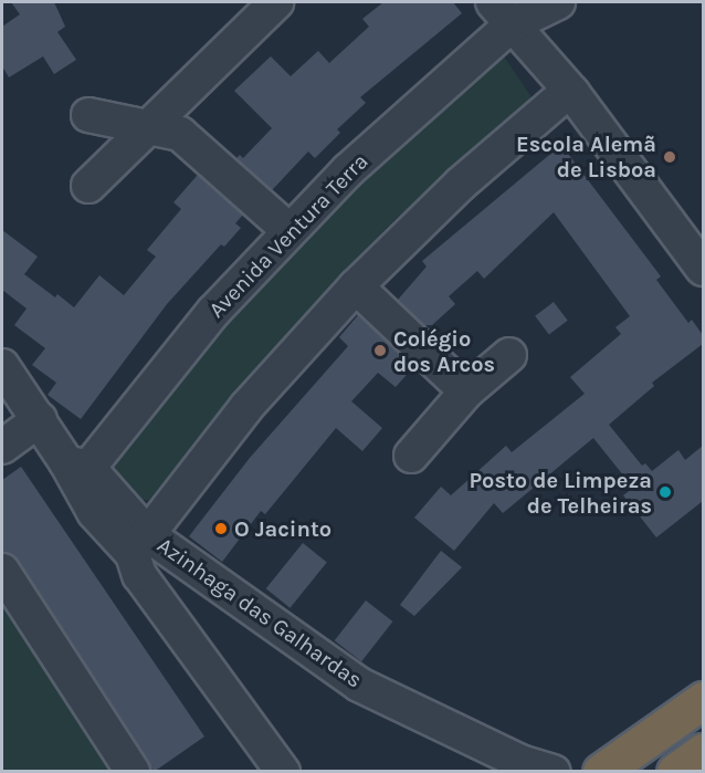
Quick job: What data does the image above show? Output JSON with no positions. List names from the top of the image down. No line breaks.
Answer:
{"streets":{"street":["Avenida Ventura Terra","Azinhaga das Galhardas"]},"crossings":[["Avenida Ventura Terra","Azinhaga das Galhardas"]],"places":["Escola Alemã de Lisboa","Colégio dos Arcos","Posto de Limpeza de Telheiras","O Jacinto"]}
